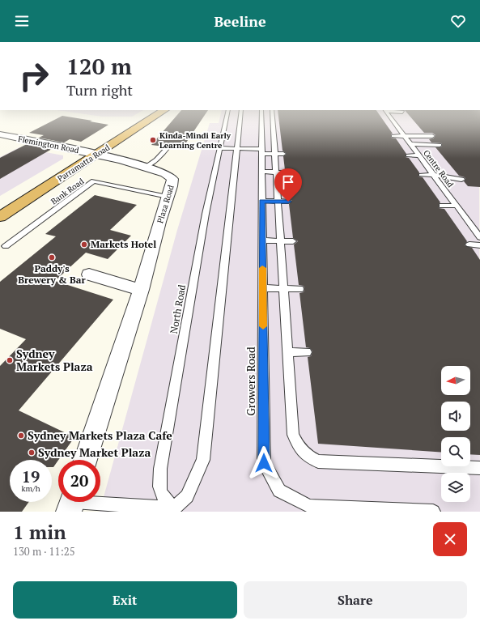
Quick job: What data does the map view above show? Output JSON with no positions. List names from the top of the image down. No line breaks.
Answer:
{"streets":{"highway":["Parramatta Road"],"street":["Flemington Road","Plaza Road"],"lane":["Centre Road","Bank Road","North Road","Growers Road"]},"crossings":[["Flemington Road","Parramatta Road"],["Flemington Road","Plaza Road"],["Parramatta Road","Plaza Road"],["Bank Road","Plaza Road"]],"places":["Kinda-Mindi Early Learning Centre","Markets Hotel","Paddy's Brewery & Bar","Sydney Markets Plaza","Sydney Markets Plaza Cafe","Sydney Market Plaza"],"north":"left","page":{"header":"Beeline","turn":["120 m","Turn right"],"speed":"19 km/h","limit":"20","heading":["1 min","130 m · 11:25"],"buttons":["Exit","Share"]}}
